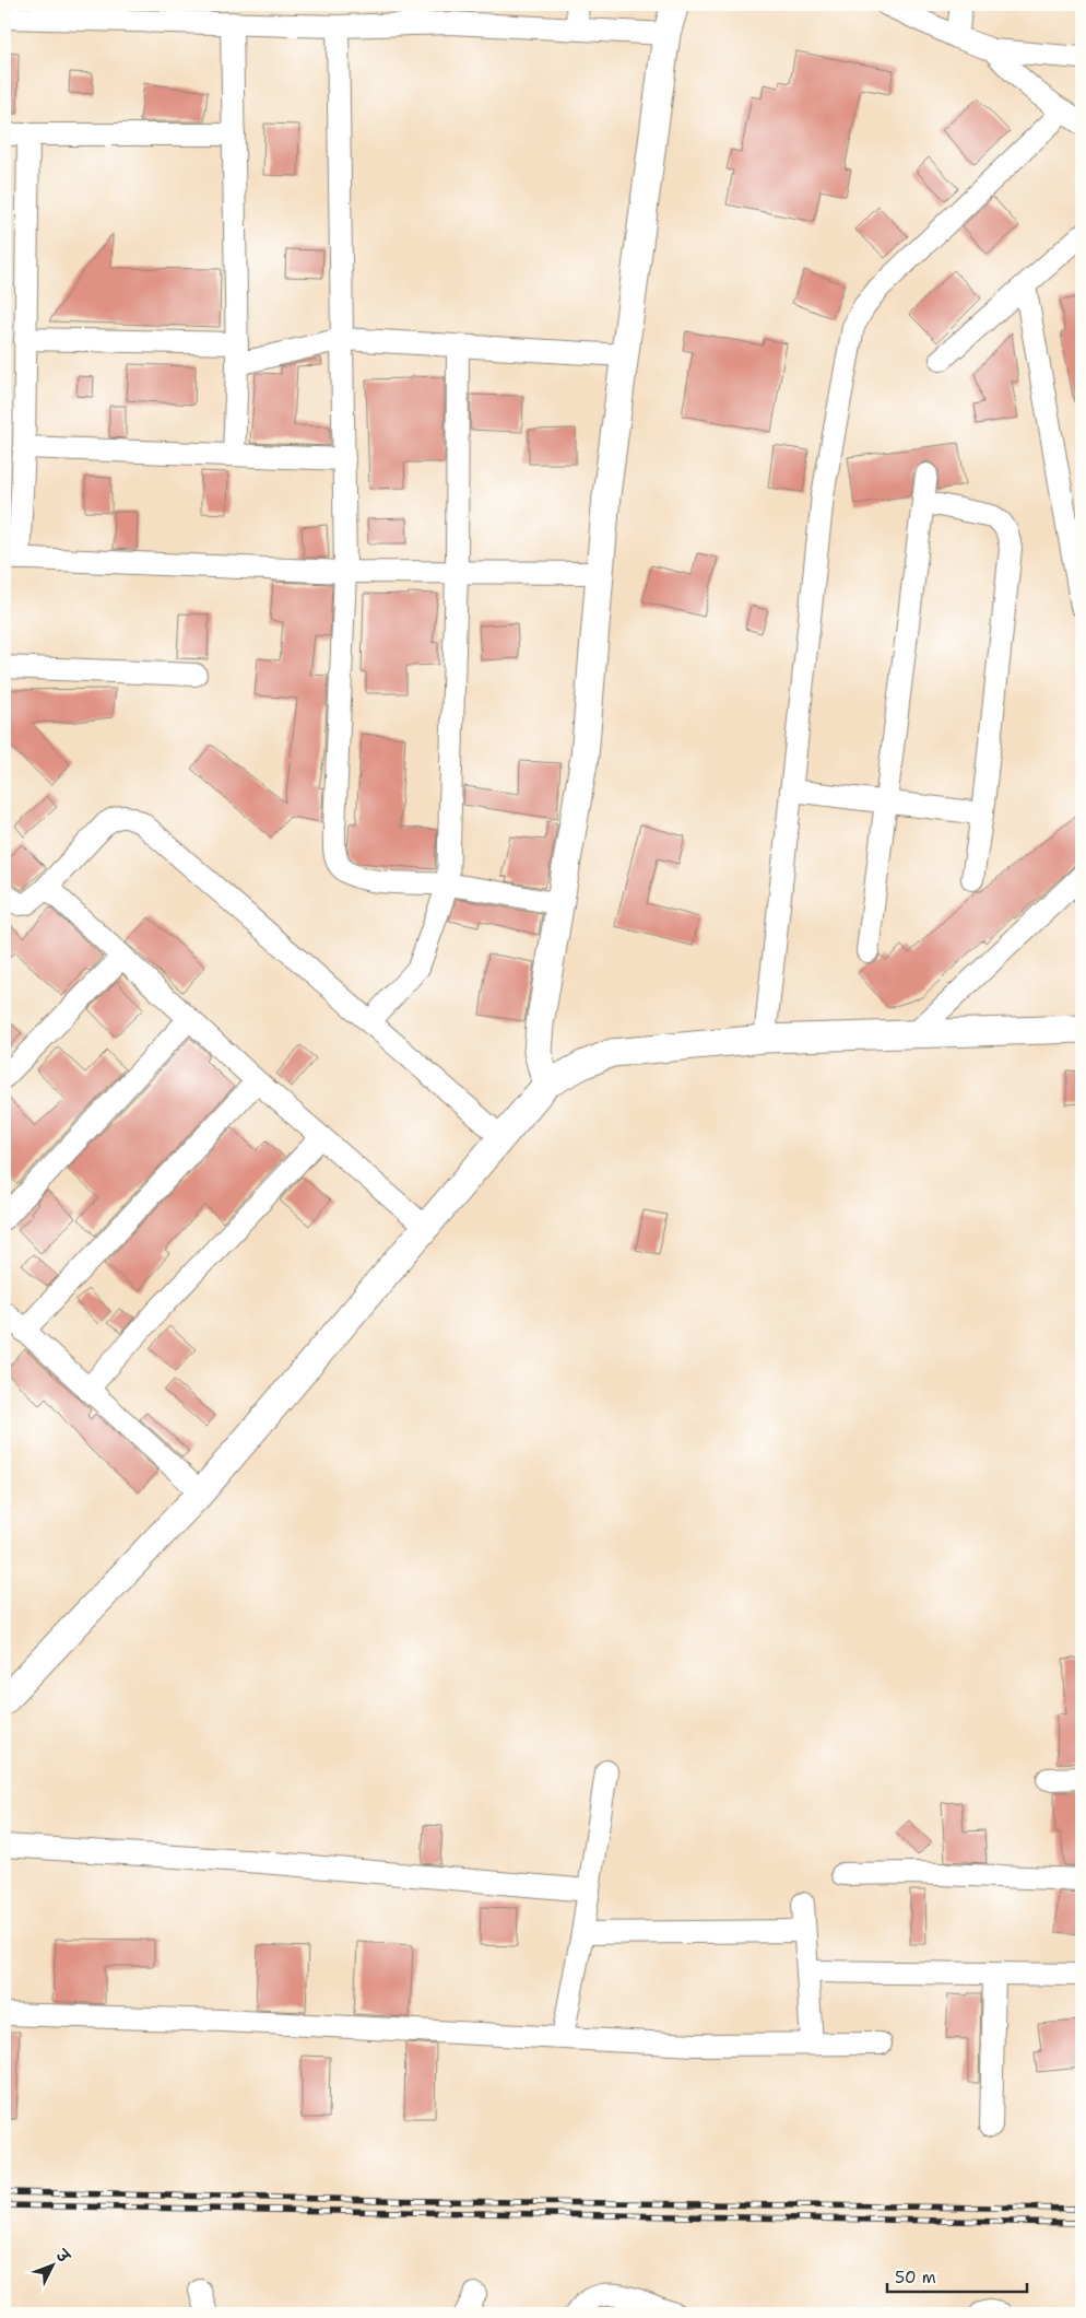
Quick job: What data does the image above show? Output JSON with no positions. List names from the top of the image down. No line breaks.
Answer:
{"scale_bar":"50 m","north":"top right"}
